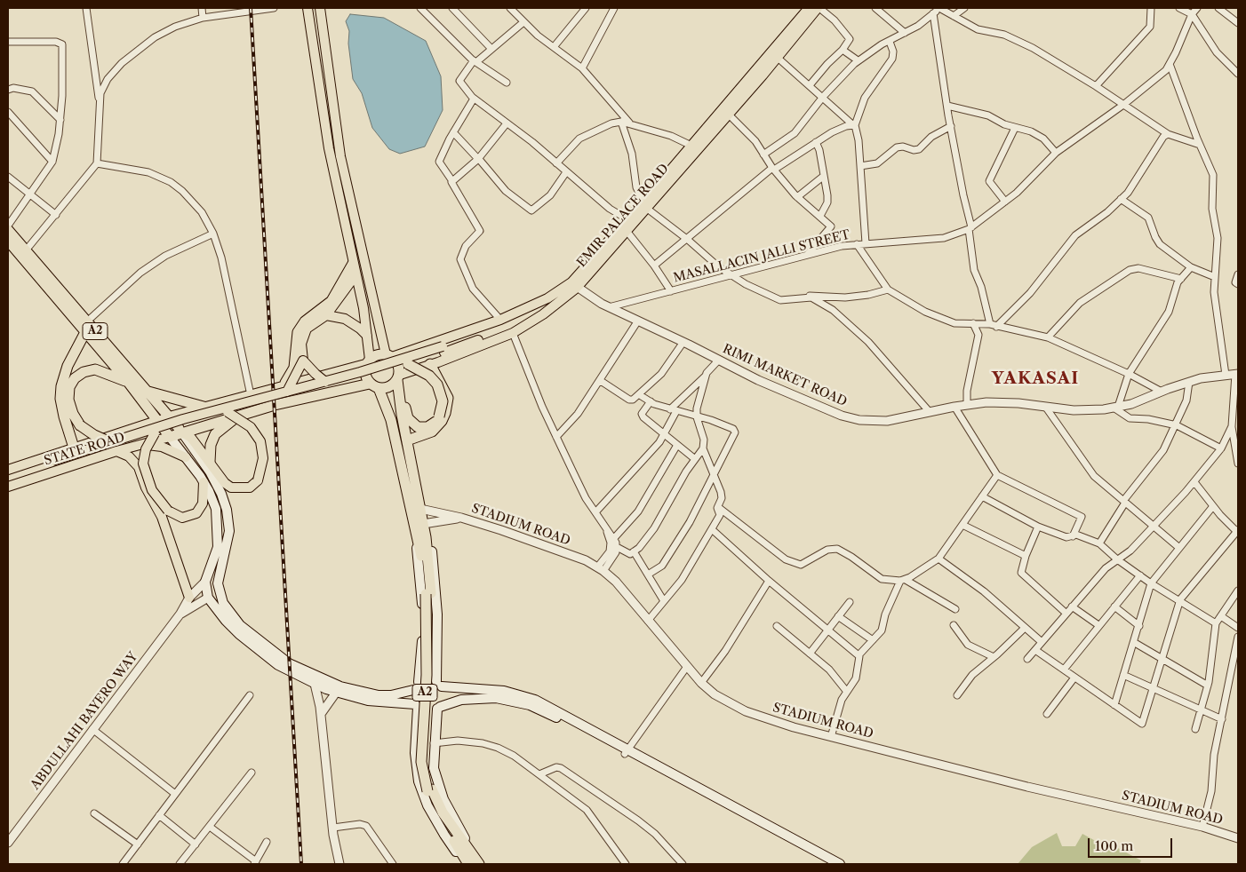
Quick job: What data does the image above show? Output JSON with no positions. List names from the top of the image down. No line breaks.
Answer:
{"streets":{"highway":["A2"],"main road":["EMIR PALACE ROAD","STATE ROAD"],"street":["MASALLACIN JALLI STREET","RIMI MARKET ROAD","STADIUM ROAD","ABDULLAHI BAYERO WAY"]},"crossings":[["EMIR PALACE ROAD","A2"],["EMIR PALACE ROAD","RIMI MARKET ROAD"],["MASALLACIN JALLI STREET","RIMI MARKET ROAD"],["A2","STATE ROAD"],["A2","STADIUM ROAD"]],"districts":["YAKASAI"],"scale_bar":"100 m"}
